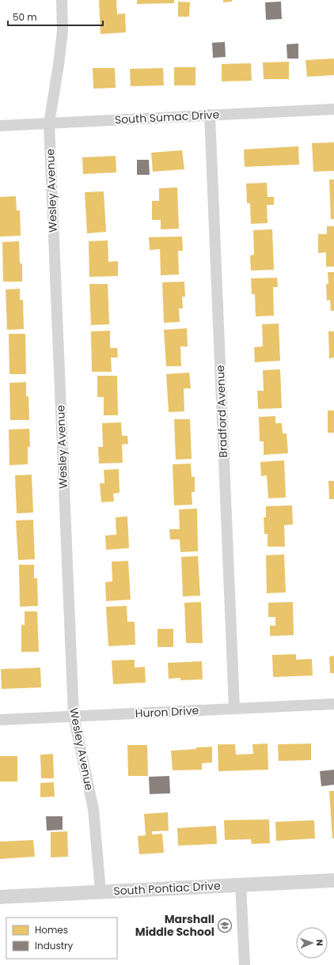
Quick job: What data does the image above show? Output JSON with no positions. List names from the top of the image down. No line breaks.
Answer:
{"streets":{"street":["South Sumac Drive","Wesley Avenue","Bradford Avenue","Huron Drive","South Pontiac Drive"]},"crossings":[["South Sumac Drive","Wesley Avenue"],["South Sumac Drive","Bradford Avenue"],["Wesley Avenue","Huron Drive"],["Wesley Avenue","South Pontiac Drive"],["Bradford Avenue","Huron Drive"]],"places":{"school or university":["Marshall Middle School"]},"legend":["Homes","Industry"],"scale_bar":"50 m","north":"right"}
